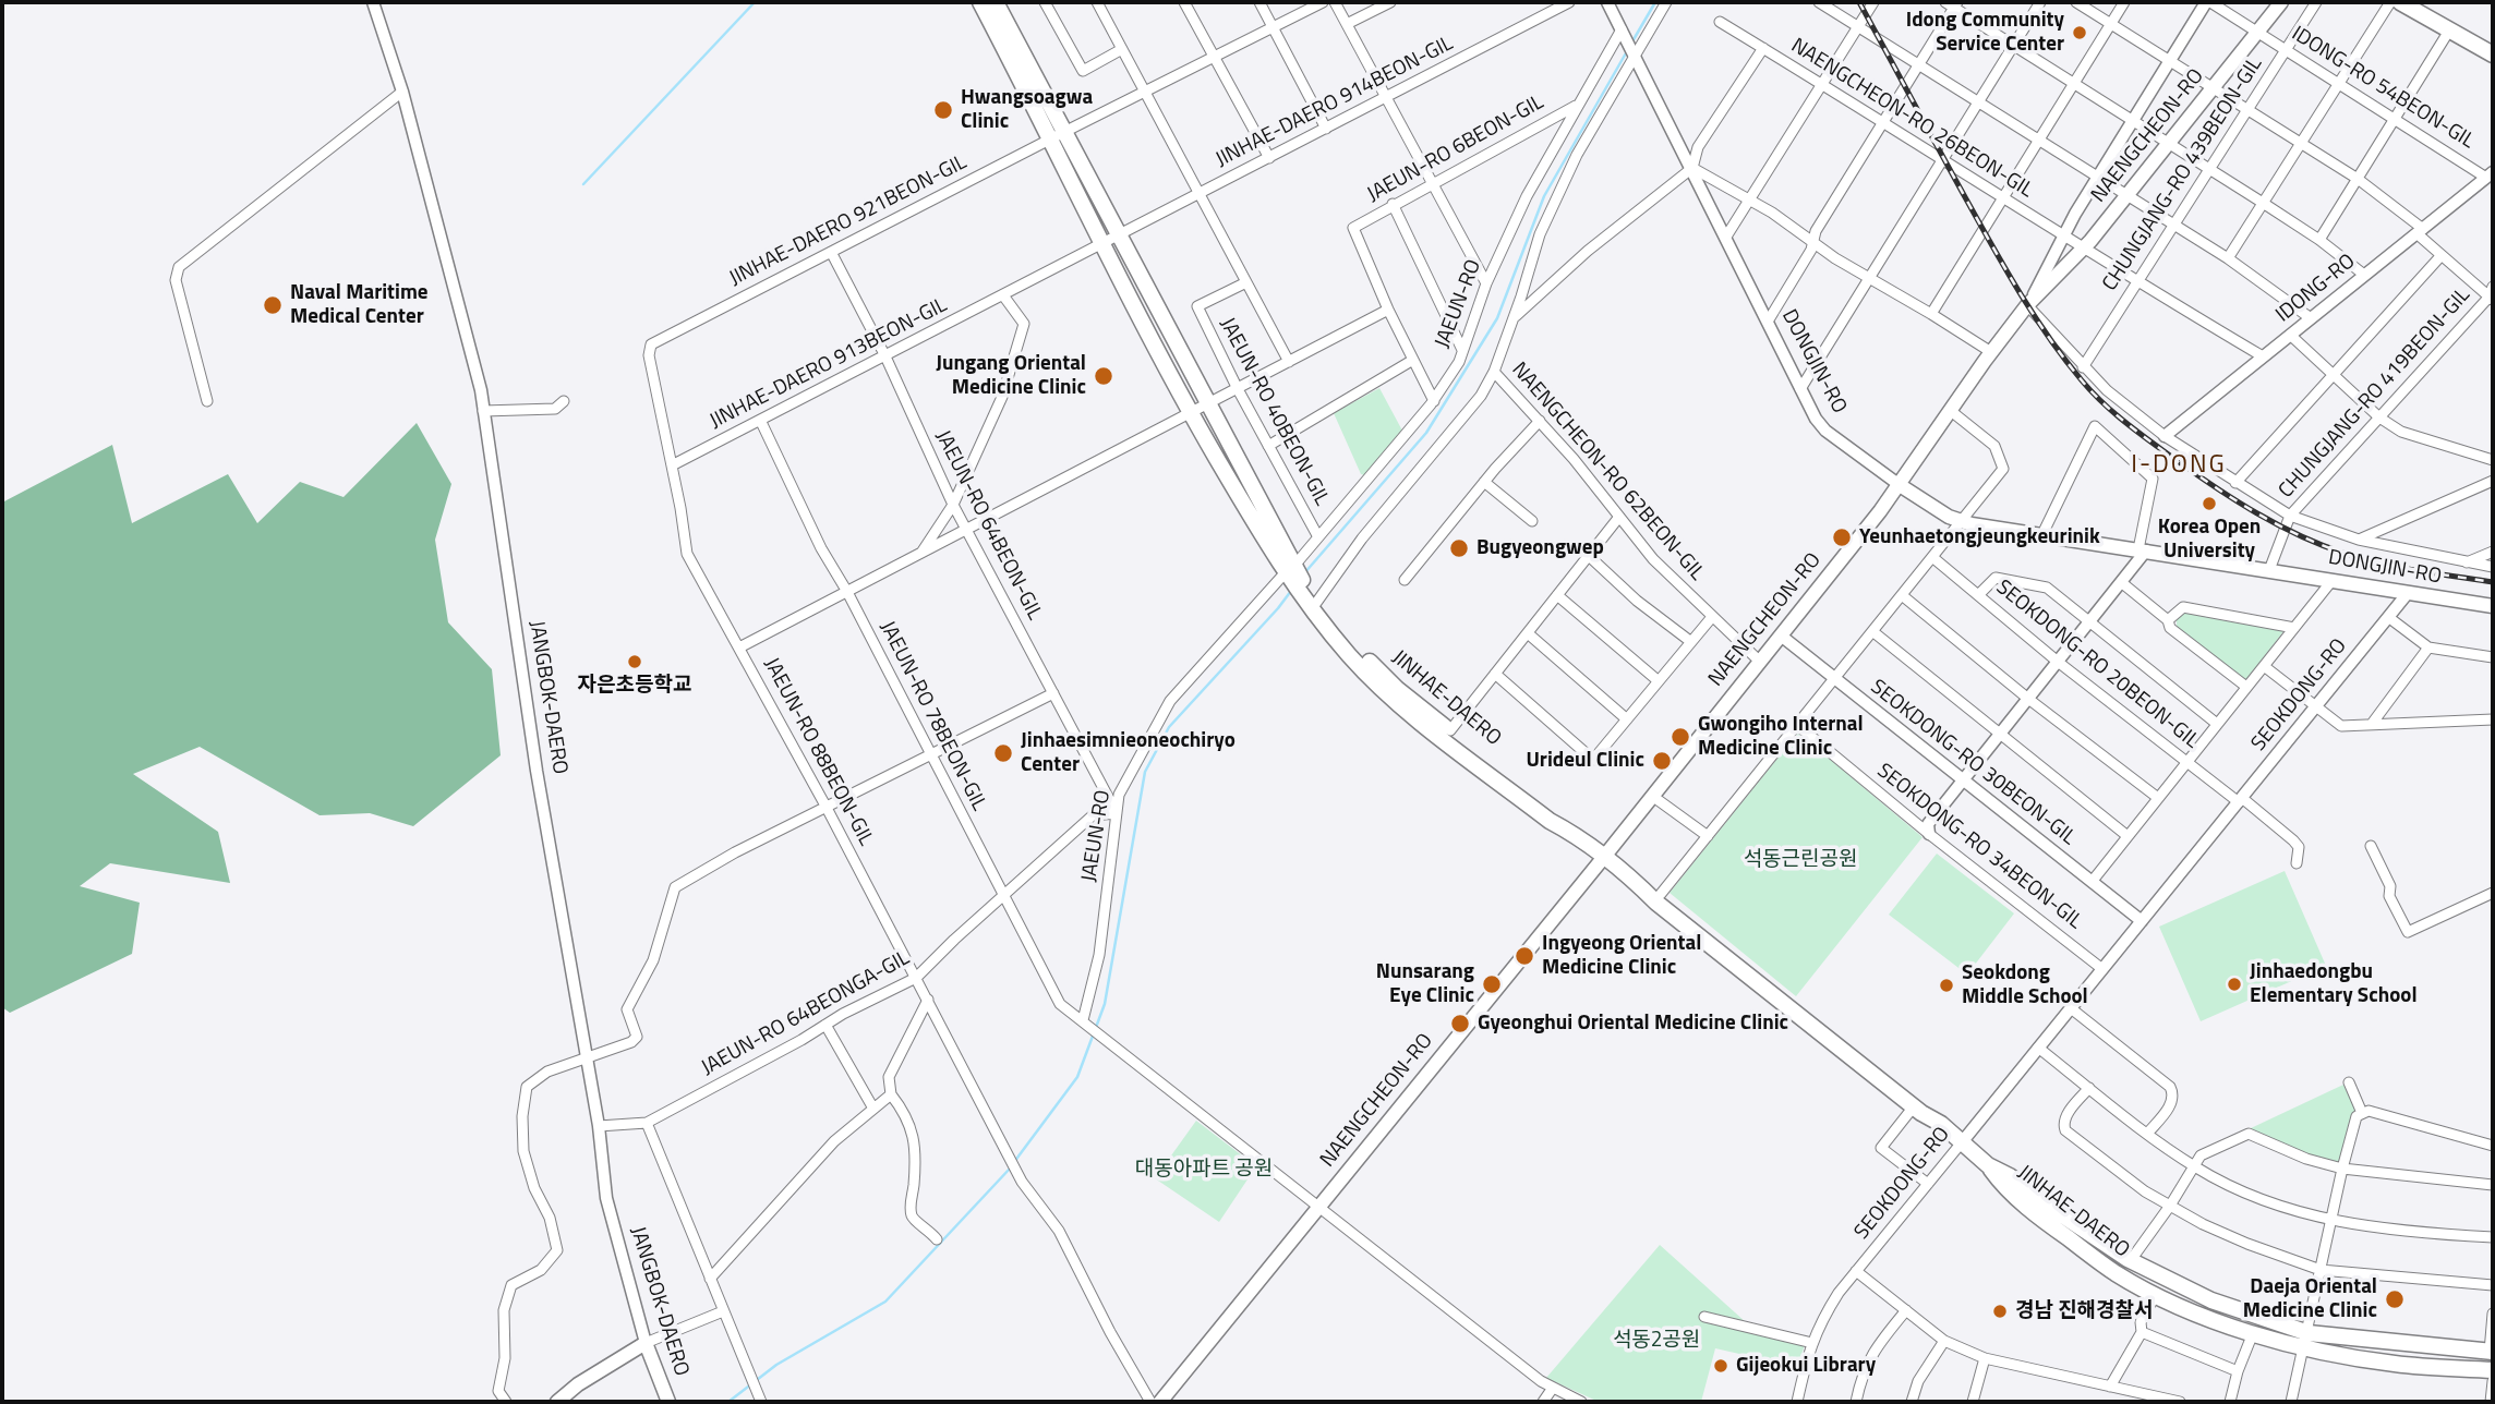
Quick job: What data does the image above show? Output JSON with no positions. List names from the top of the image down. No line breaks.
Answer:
{"streets":{"main road":["NAENGCHEON-RO","DONGJIN-RO","JANGBOK-DAERO","JINHAE-DAERO"],"street":["IDONG-RO 54BEON-GIL","JINHAE-DAERO 914BEON-GIL","NAENGCHEON-RO 26BEON-GIL","JAEUN-RO 6BEON-GIL","CHUNGJANG-RO 439BEON-GIL","JINHAE-DAERO 921BEON-GIL","IDONG-RO","JAEUN-RO","JINHAE-DAERO 913BEON-GIL","CHUNGJANG-RO 419BEON-GIL","JAEUN-RO 40BEON-GIL","NAENGCHEON-RO 62BEON-GIL","JAEUN-RO 64BEON-GIL","SEOKDONG-RO 20BEON-GIL","SEOKDONG-RO","JAEUN-RO 78BEON-GIL","JAEUN-RO 88BEON-GIL","SEOKDONG-RO 30BEON-GIL","SEOKDONG-RO 34BEON-GIL","JAEUN-RO 64BEONGA-GIL"]},"crossings":[["IDONG-RO 54BEON-GIL","NAENGCHEON-RO"],["IDONG-RO 54BEON-GIL","CHUNGJANG-RO 439BEON-GIL"],["IDONG-RO 54BEON-GIL","IDONG-RO"],["JINHAE-DAERO 914BEON-GIL","JINHAE-DAERO 913BEON-GIL"],["NAENGCHEON-RO 26BEON-GIL","NAENGCHEON-RO"],["NAENGCHEON-RO 26BEON-GIL","CHUNGJANG-RO 439BEON-GIL"],["NAENGCHEON-RO 26BEON-GIL","IDONG-RO"],["NAENGCHEON-RO","DONGJIN-RO"],["NAENGCHEON-RO","NAENGCHEON-RO 62BEON-GIL"],["NAENGCHEON-RO","JAEUN-RO 78BEON-GIL"],["NAENGCHEON-RO","SEOKDONG-RO 30BEON-GIL"],["JAEUN-RO 6BEON-GIL","JAEUN-RO"],["JINHAE-DAERO 921BEON-GIL","JAEUN-RO 64BEON-GIL"],["JINHAE-DAERO 921BEON-GIL","JAEUN-RO 88BEON-GIL"],["JAEUN-RO","DONGJIN-RO"],["JAEUN-RO","JAEUN-RO 40BEON-GIL"],["JAEUN-RO","JAEUN-RO 64BEON-GIL"],["JAEUN-RO","JAEUN-RO 78BEON-GIL"],["JAEUN-RO","JAEUN-RO 64BEONGA-GIL"],["DONGJIN-RO","CHUNGJANG-RO 419BEON-GIL"],["DONGJIN-RO","SEOKDONG-RO"],["JINHAE-DAERO 913BEON-GIL","JAEUN-RO 64BEON-GIL"],["JINHAE-DAERO 913BEON-GIL","JAEUN-RO 78BEON-GIL"],["JINHAE-DAERO 913BEON-GIL","JAEUN-RO 88BEON-GIL"],["JAEUN-RO 64BEON-GIL","JAEUN-RO 64BEONGA-GIL"],["SEOKDONG-RO 20BEON-GIL","SEOKDONG-RO"],["SEOKDONG-RO","SEOKDONG-RO 30BEON-GIL"],["SEOKDONG-RO","SEOKDONG-RO 34BEON-GIL"],["JANGBOK-DAERO","JAEUN-RO 64BEONGA-GIL"],["JAEUN-RO 78BEON-GIL","JAEUN-RO 64BEONGA-GIL"],["JAEUN-RO 88BEON-GIL","JAEUN-RO 64BEONGA-GIL"]],"districts":["I-DONG"],"parks":["석동근린공원","대동아파트 공원","석동2공원"],"places":["Idong Community Service Center","Hwangsoagwa Clinic","Naval Maritime Medical Center","Jungang Oriental Medicine Clinic","Korea Open University","Yeunhaetongjeungkeurinik","Bugyeongwep","자은초등학교","Gwongiho Internal Medicine Clinic","Jinhaesimnieoneochiryo Center","Urideul Clinic","Ingyeong Oriental Medicine Clinic","Nunsarang Eye Clinic","Jinhaedongbu Elementary School","Seokdong Middle School","Gyeonghui Oriental Medicine Clinic","Daeja Oriental Medicine Clinic","경남 진해경찰서","Gijeokui Library"]}
